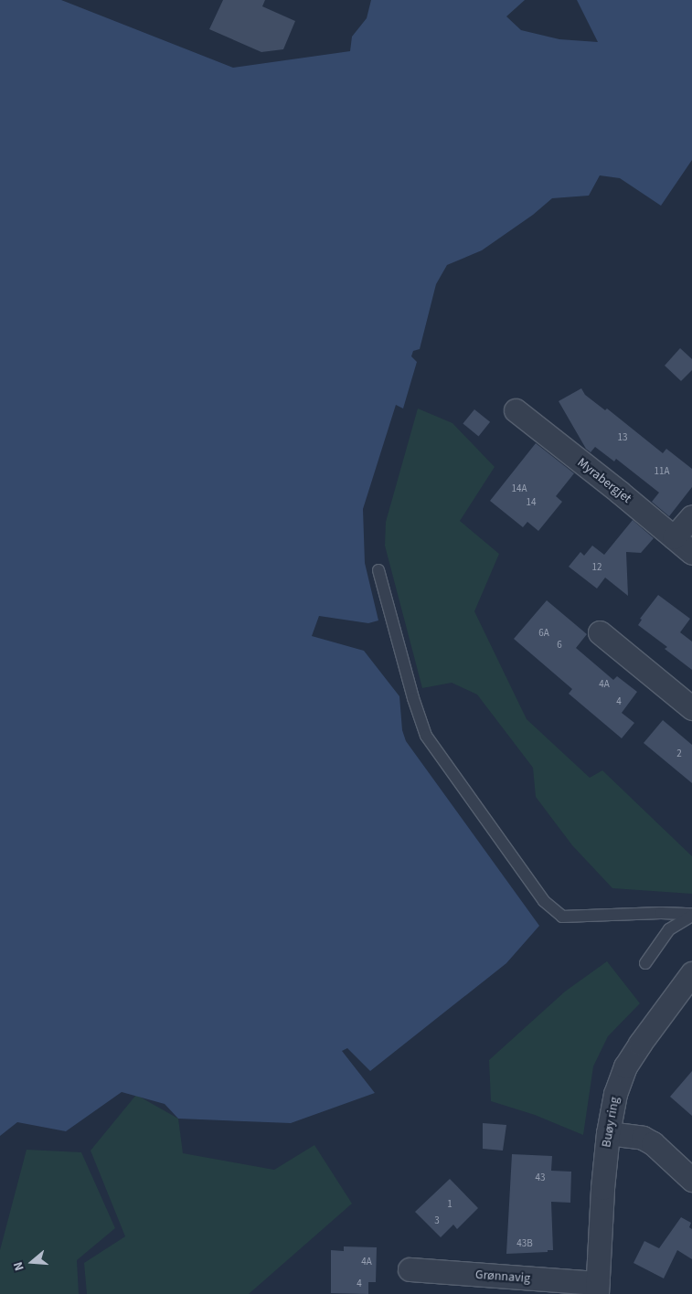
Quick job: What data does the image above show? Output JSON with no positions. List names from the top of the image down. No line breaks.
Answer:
{"streets":{"street":["Myrabergjet","Buøy ring","Grønnavig"]},"crossings":[["Buøy ring","Grønnavig"]],"house_numbers":["13","11A","14A","14","12","6A","6","4A","4","2","43","1","3","43B","4A","4"],"north":"left"}
